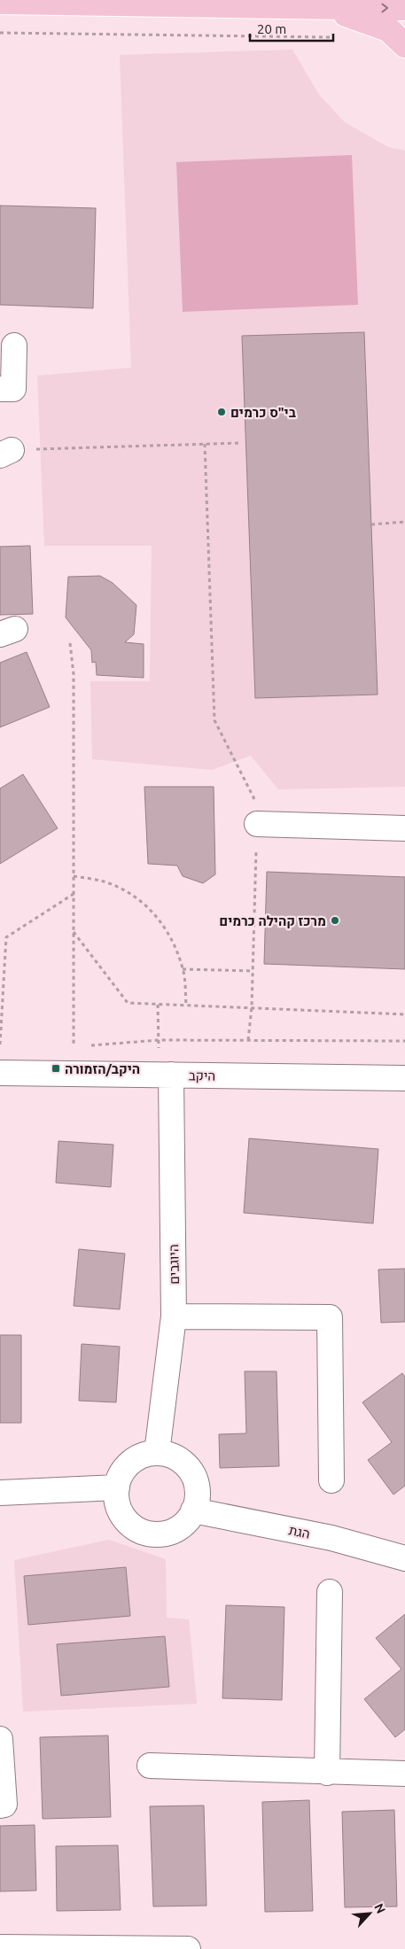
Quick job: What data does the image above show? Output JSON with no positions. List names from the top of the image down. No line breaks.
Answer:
{"streets":{"street":["היקב","היוגבים","הגת"]},"crossings":[["היקב","היוגבים"],["היוגבים","הגת"]],"places":{"other":["בי\"ס כרמים","מרכז קהילה כרמים"],"transit":["היקב/הזמורה"]},"scale_bar":"20 m","north":"top right"}
